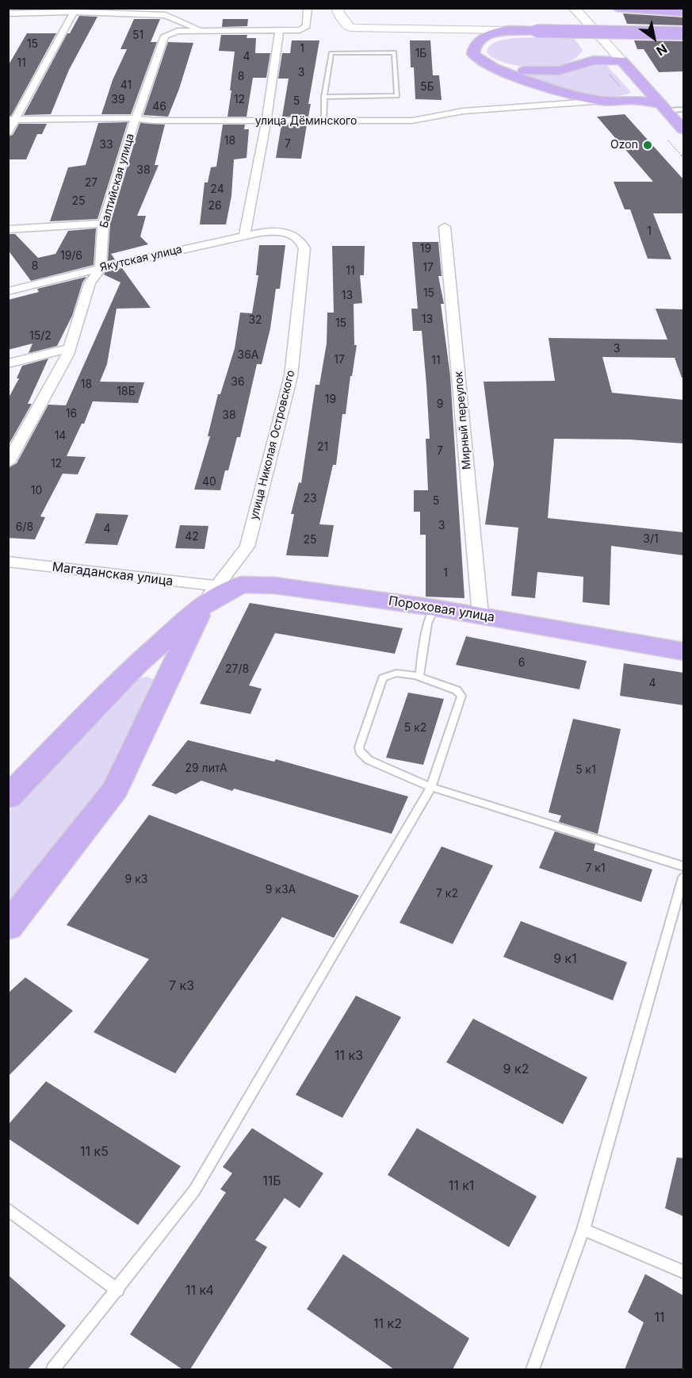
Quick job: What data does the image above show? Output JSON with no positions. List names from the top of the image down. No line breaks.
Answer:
{"streets":{"main road":["улица Николая Островского","Пороховая улица"],"street":["улица Дёминского","Балтийская улица","Якутская улица","Мирный переулок","Магаданская улица"]},"crossings":[["улица Дёминского","Балтийская улица"],["Балтийская улица","Якутская улица"],["Якутская улица","улица Николая Островского"],["Мирный переулок","Пороховая улица"],["улица Николая Островского","Магаданская улица"],["улица Николая Островского","Пороховая улица"],["Магаданская улица","Пороховая улица"]],"places":["Ozon"],"house_numbers":["51","15","1","1Б","4","11","3","8","41","5Б","39","12","5","46","18","7","33","38","27","24","25","26","1","19","19/6","8","17","11","15","13","13","32","15","15/2","3","36А","17","11","36","18","18Б","19","9","16","38","14","21","7","12","40","10","23","5","3","6/8","4","42","3/1","25","1","6","27/8","4","5 к2","29 литА","5 к1","7 к1","9 к3","9 к3А","7 к2","9 к1","7 к3","11 к3","9 к2","11 к5","11Б","11 к1","11 к4","11","11 к2"],"north":"bottom right"}
